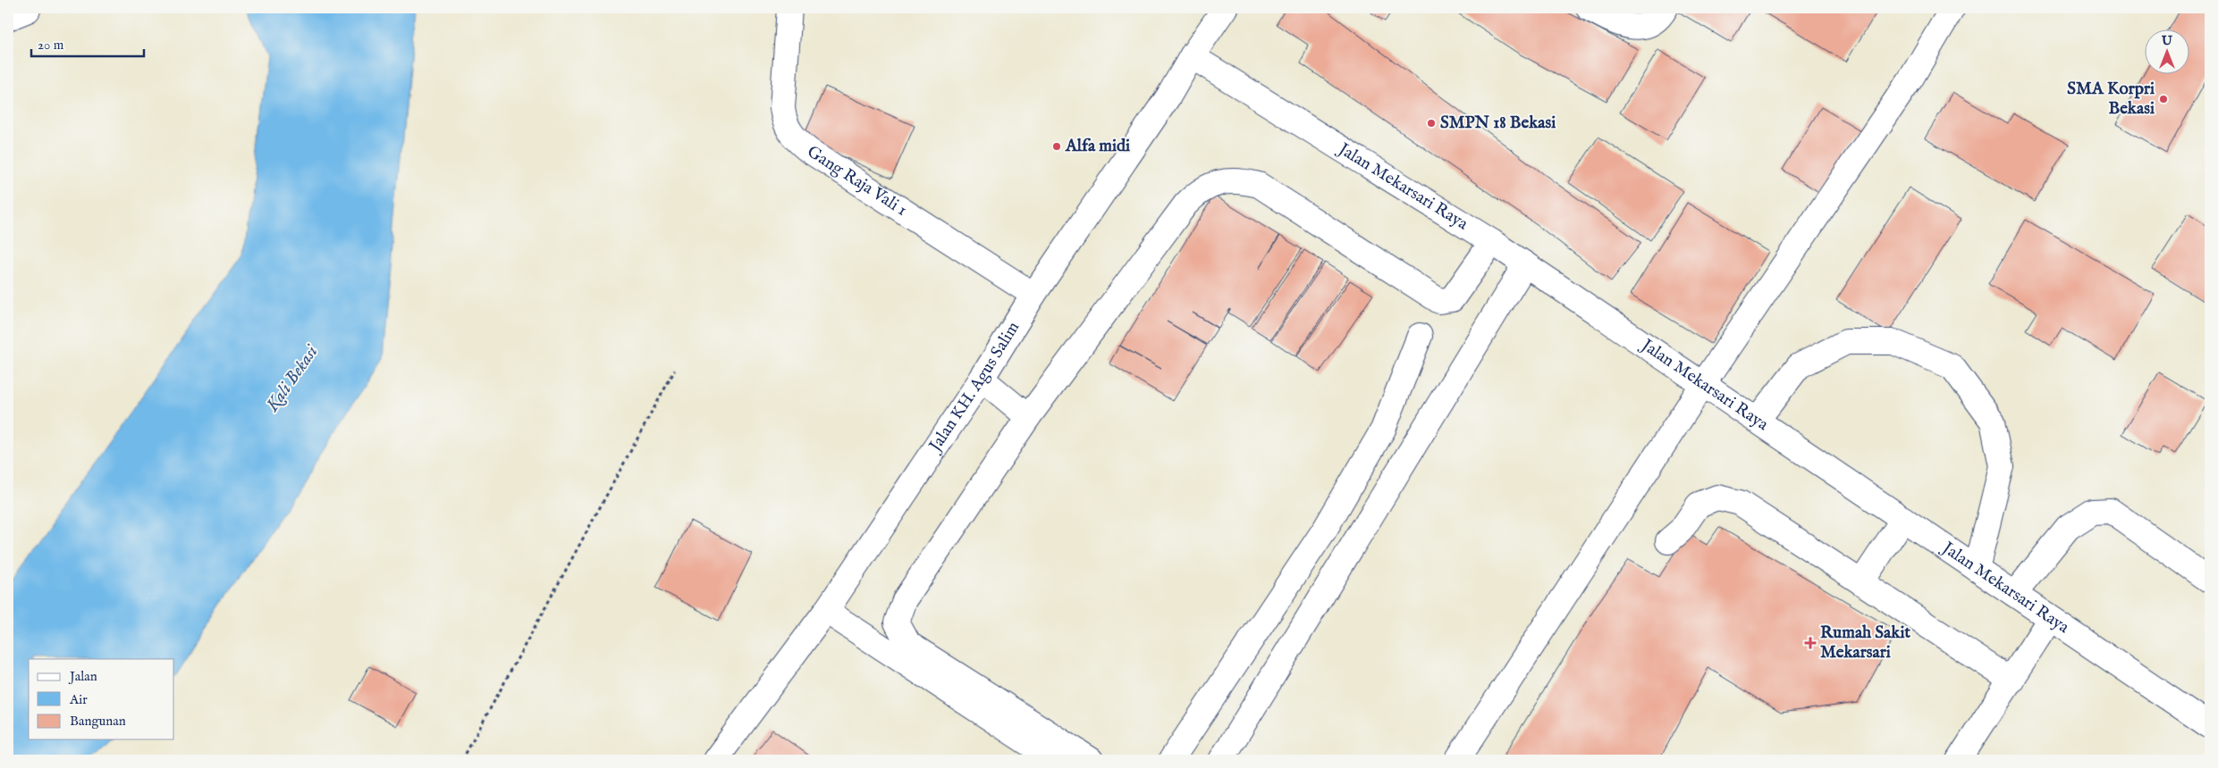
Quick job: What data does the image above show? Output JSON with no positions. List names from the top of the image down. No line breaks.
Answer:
{"streets":{"street":["Gang Raja Vali 1","Jalan Mekarsari Raya","Jalan KH. Agus Salim"]},"crossings":[["Gang Raja Vali 1","Jalan KH. Agus Salim"],["Jalan Mekarsari Raya","Jalan KH. Agus Salim"]],"water":["Kali Bekasi"],"places":{"other":["SMA Korpri Bekasi","SMPN 18 Bekasi","Alfa midi"],"health":["Rumah Sakit Mekarsari"]},"legend":["Jalan","Air","Bangunan"],"scale_bar":"20 m","north":"top"}
